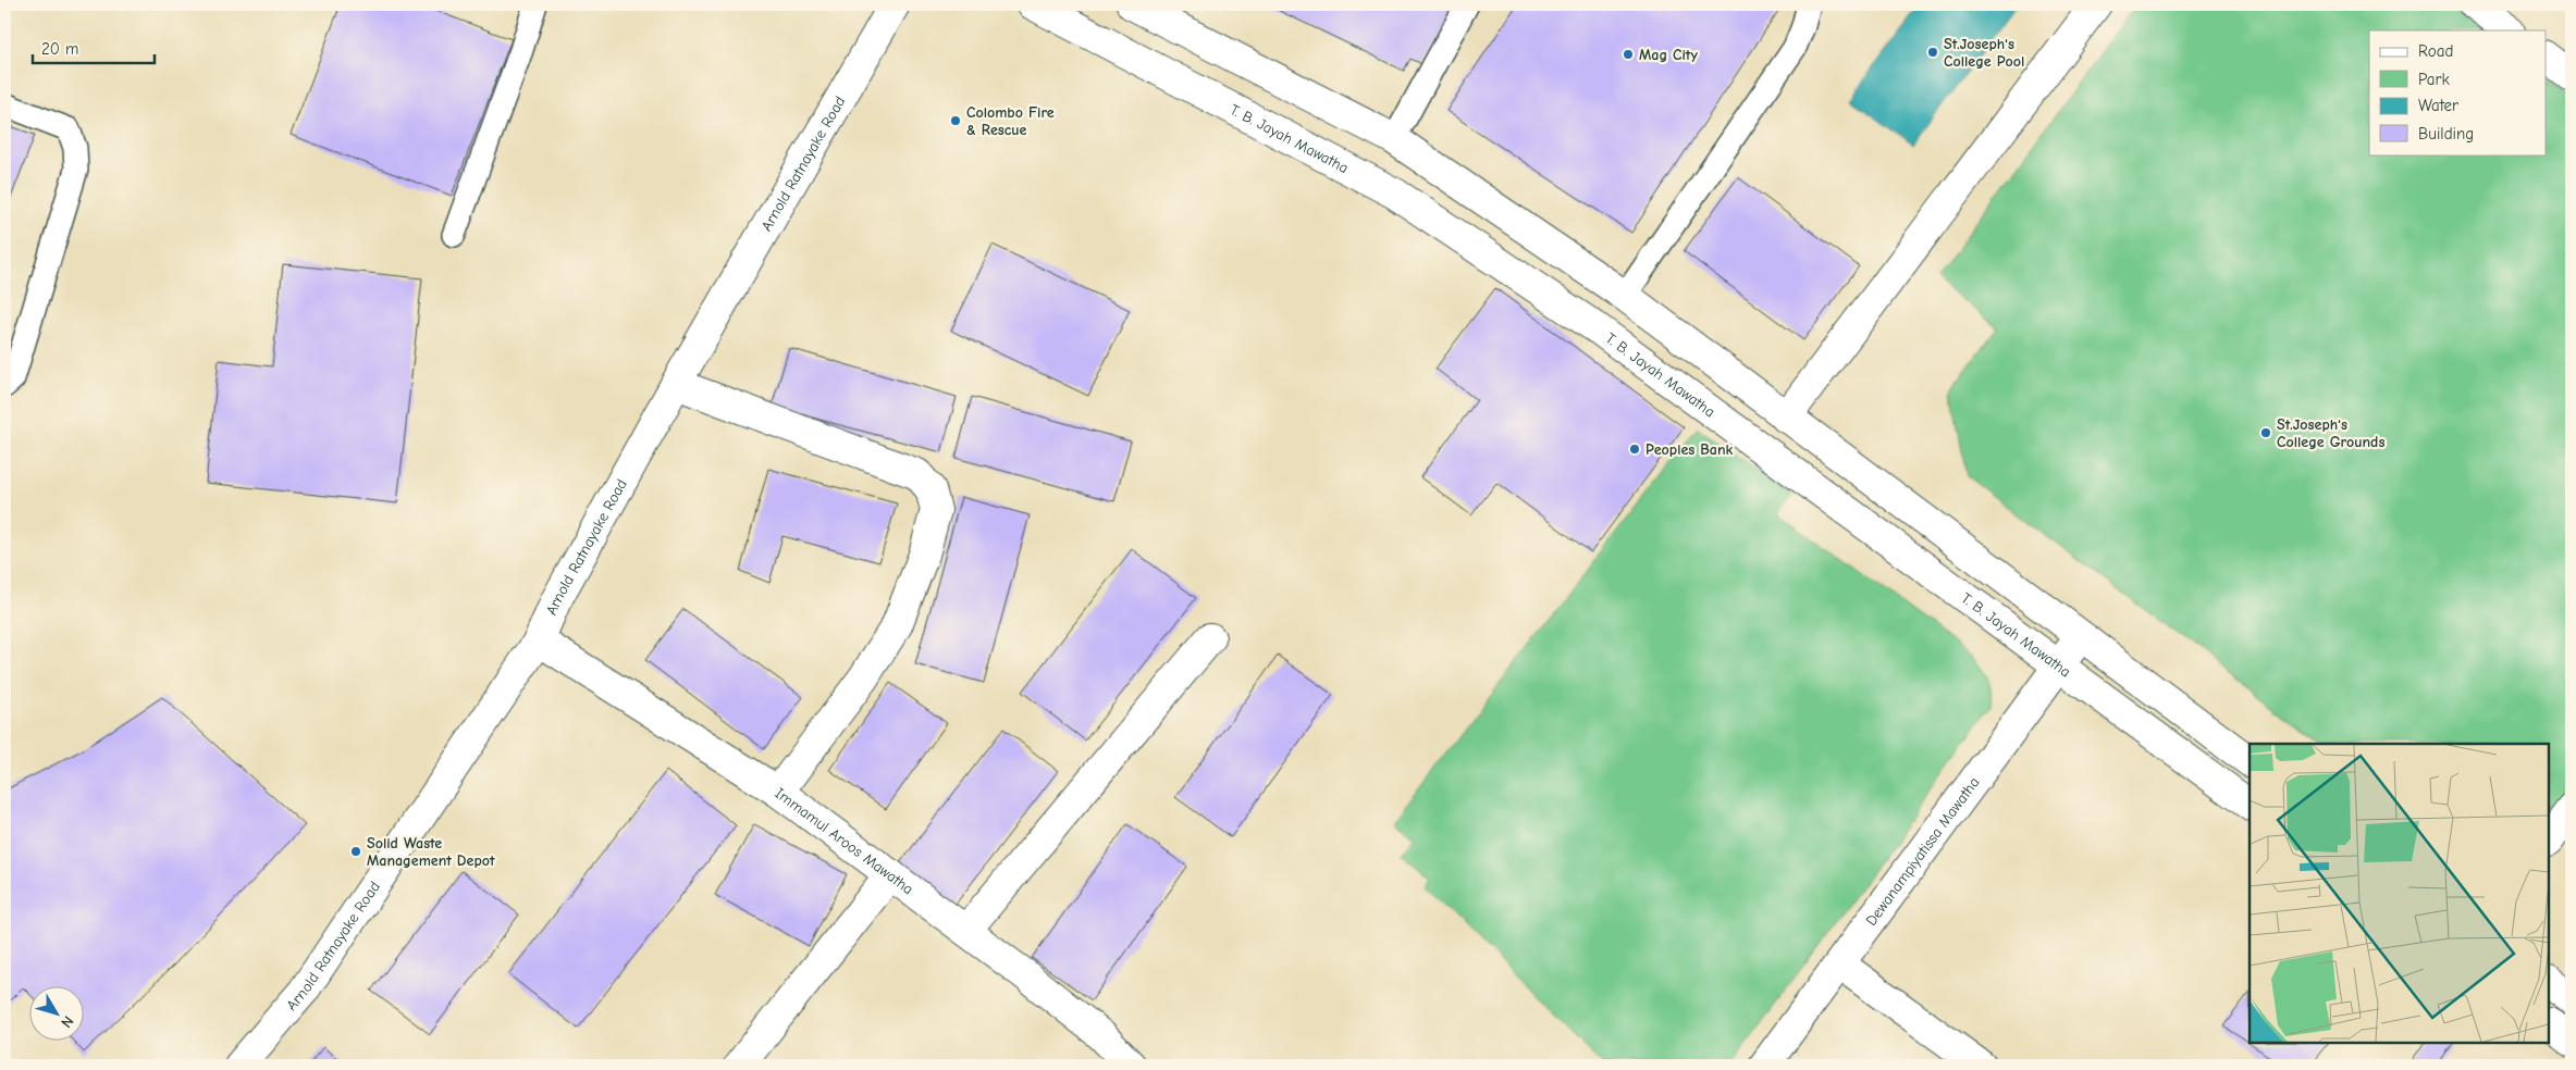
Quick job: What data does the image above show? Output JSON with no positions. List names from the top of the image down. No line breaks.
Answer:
{"streets":{"street":["T. B. Jayah Mawatha","Arnold Ratnayake Road","Immamul Aroos Mawatha","Dewanampiyatissa Mawatha"]},"crossings":[["T. B. Jayah Mawatha","Dewanampiyatissa Mawatha"],["Arnold Ratnayake Road","Immamul Aroos Mawatha"]],"places":["St.Joseph's College Pool","Mag City","Colombo Fire & Rescue","St.Joseph's College Grounds","Peoples Bank","Solid Waste Management Depot"],"legend":["Road","Park","Water","Building"],"scale_bar":"20 m","north":"bottom right"}
